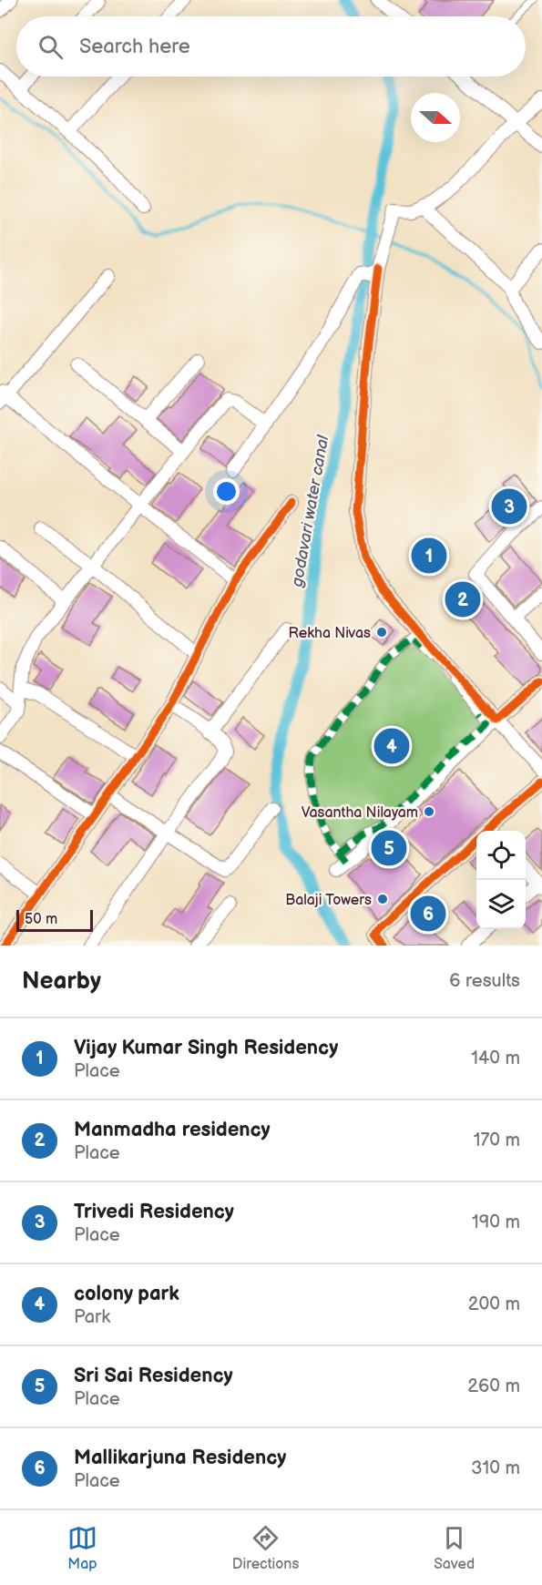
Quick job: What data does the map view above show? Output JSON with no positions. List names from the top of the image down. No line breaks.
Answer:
{"water":["godavari water canal"],"places":["Rekha Nivas","Vasantha Nilayam","Balaji Towers"],"scale_bar":"50 m","north":"right","page":{"search":"Search here","pins":["3","1","2","4","5","6"],"scale":"50 m","heading":["Nearby","6 results"],"list":[{"mark":"1","name":"Vijay Kumar Singh Residency","note":"Place","value":"140 m"},{"mark":"2","name":"Manmadha residency","note":"Place","value":"170 m"},{"mark":"3","name":"Trivedi Residency","note":"Place","value":"190 m"},{"mark":"4","name":"colony park","note":"Park","value":"200 m"},{"mark":"5","name":"Sri Sai Residency","note":"Place","value":"260 m"},{"mark":"6","name":"Mallikarjuna Residency","note":"Place","value":"310 m"}],"nav":["Map","Directions","Saved"]}}
